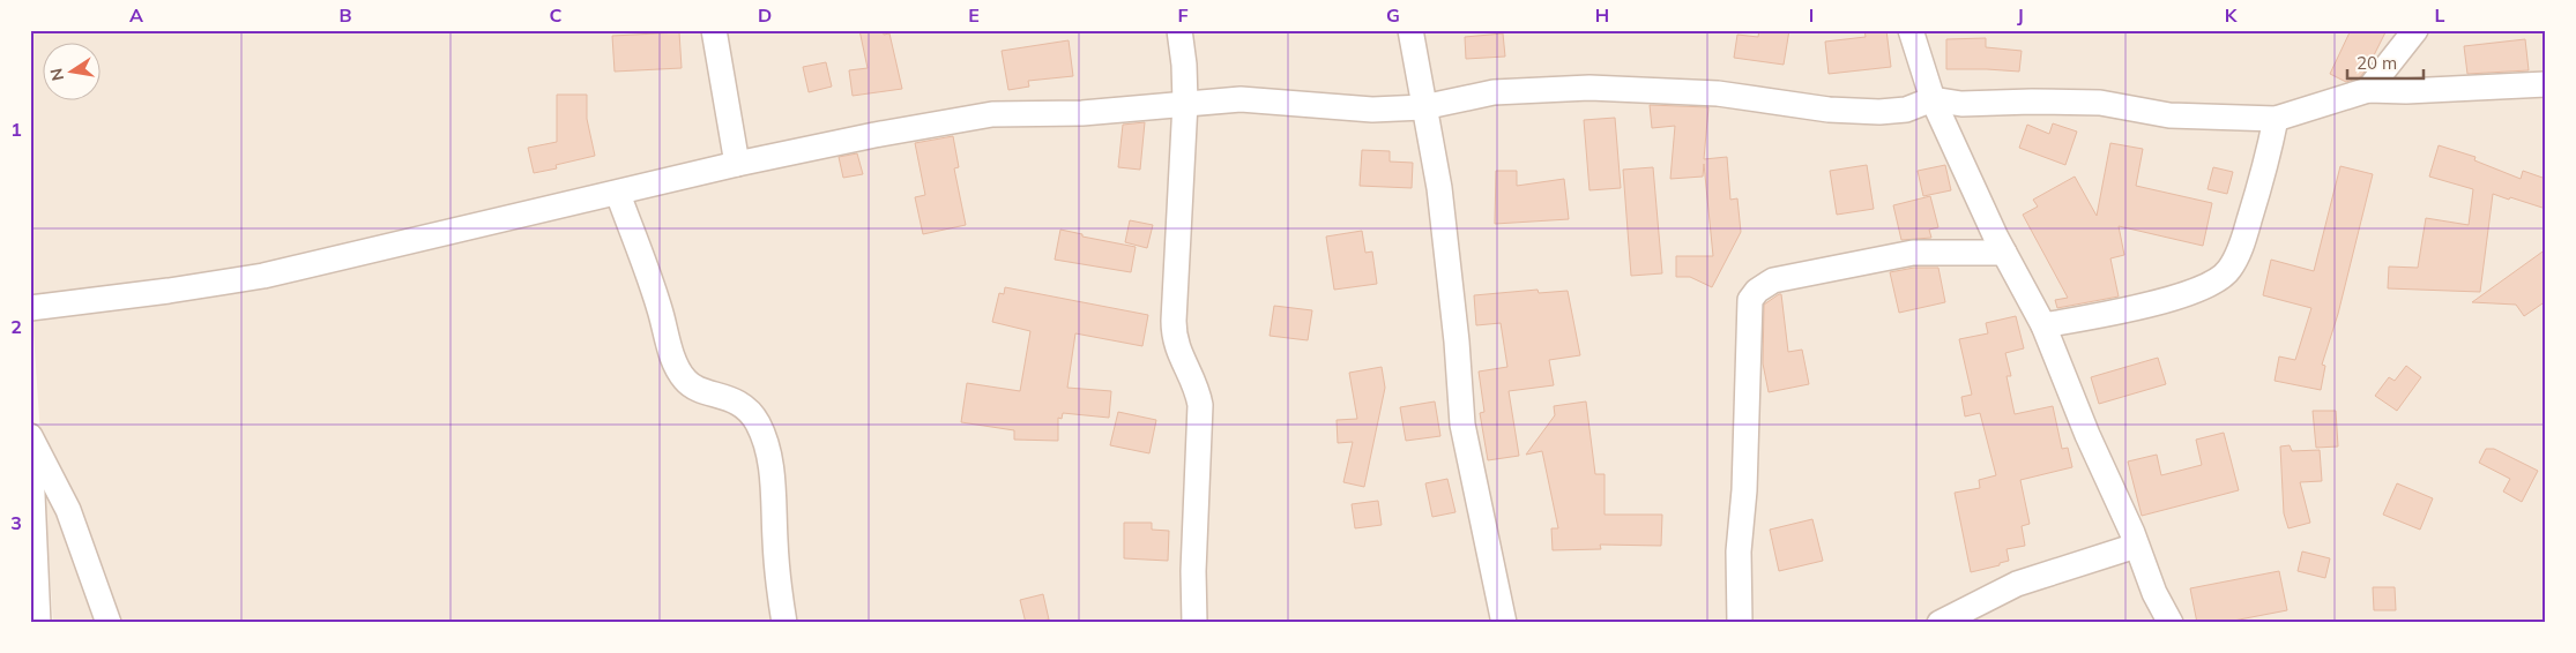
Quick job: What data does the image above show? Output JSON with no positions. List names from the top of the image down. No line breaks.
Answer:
{"scale_bar":"20 m","north":"left","grid":{"columns":["A","B","C","D","E","F","G","H","I","J","K","L"],"rows":["1","2","3"]}}
